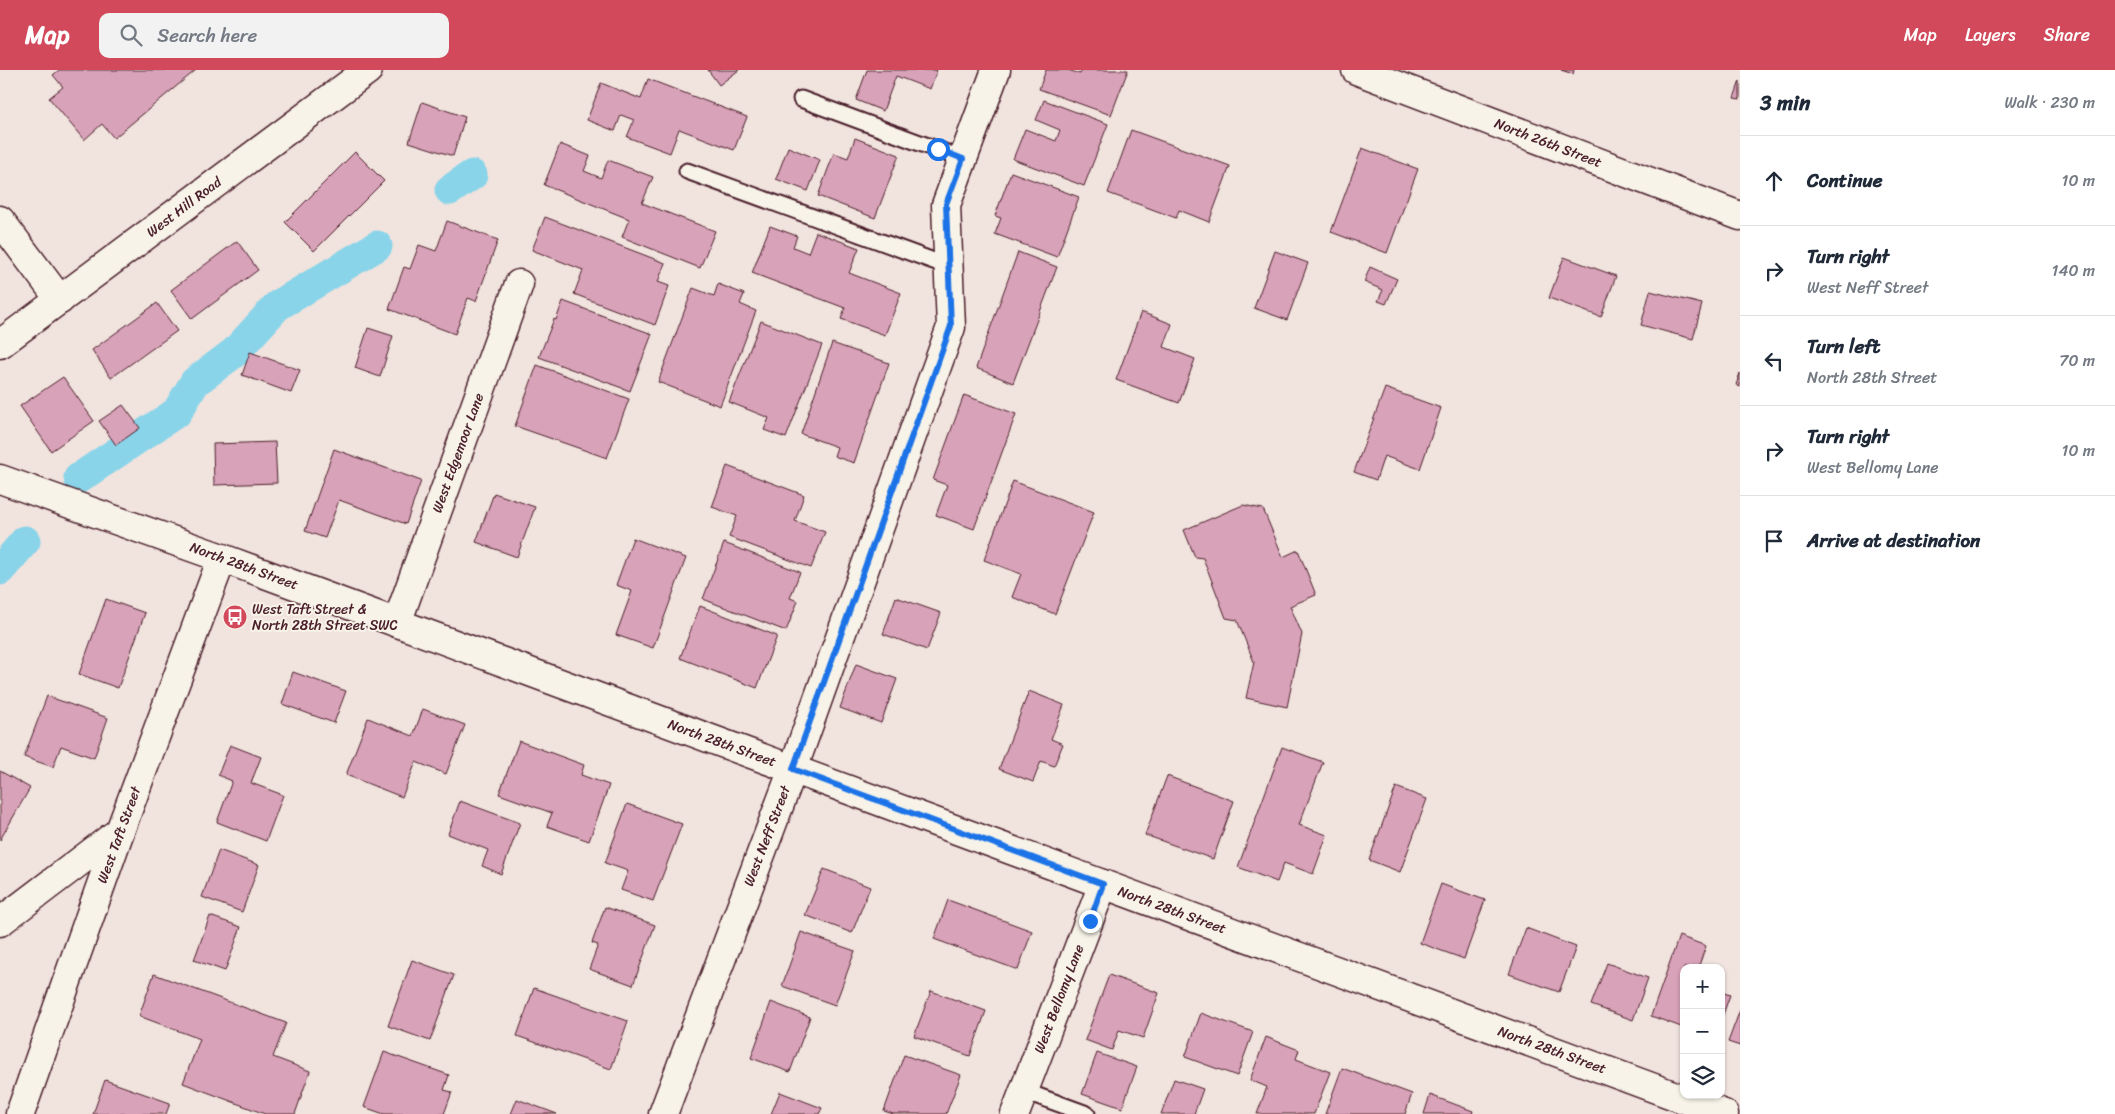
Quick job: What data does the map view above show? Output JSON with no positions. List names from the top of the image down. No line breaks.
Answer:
{"streets":{"street":["North 26th Street","West Hill Road","West Edgemoor Lane","North 28th Street","West Taft Street","West Neff Street","West Bellomy Lane"]},"crossings":[["West Edgemoor Lane","North 28th Street"],["North 28th Street","West Taft Street"],["North 28th Street","West Neff Street"],["North 28th Street","West Bellomy Lane"]],"places":{"bus stop":["West Taft Street & North 28th Street SWC"]},"page":{"header":"Map","search":"Search here","nav":["Map","Layers","Share"],"heading":["3 min","Walk · 230 m"],"list":[["Continue","10 m"],["Turn right","West Neff Street","140 m"],["Turn left","North 28th Street","70 m"],["Turn right","West Bellomy Lane","10 m"],"Arrive at destination"],"map_buttons":["+","−"]}}
